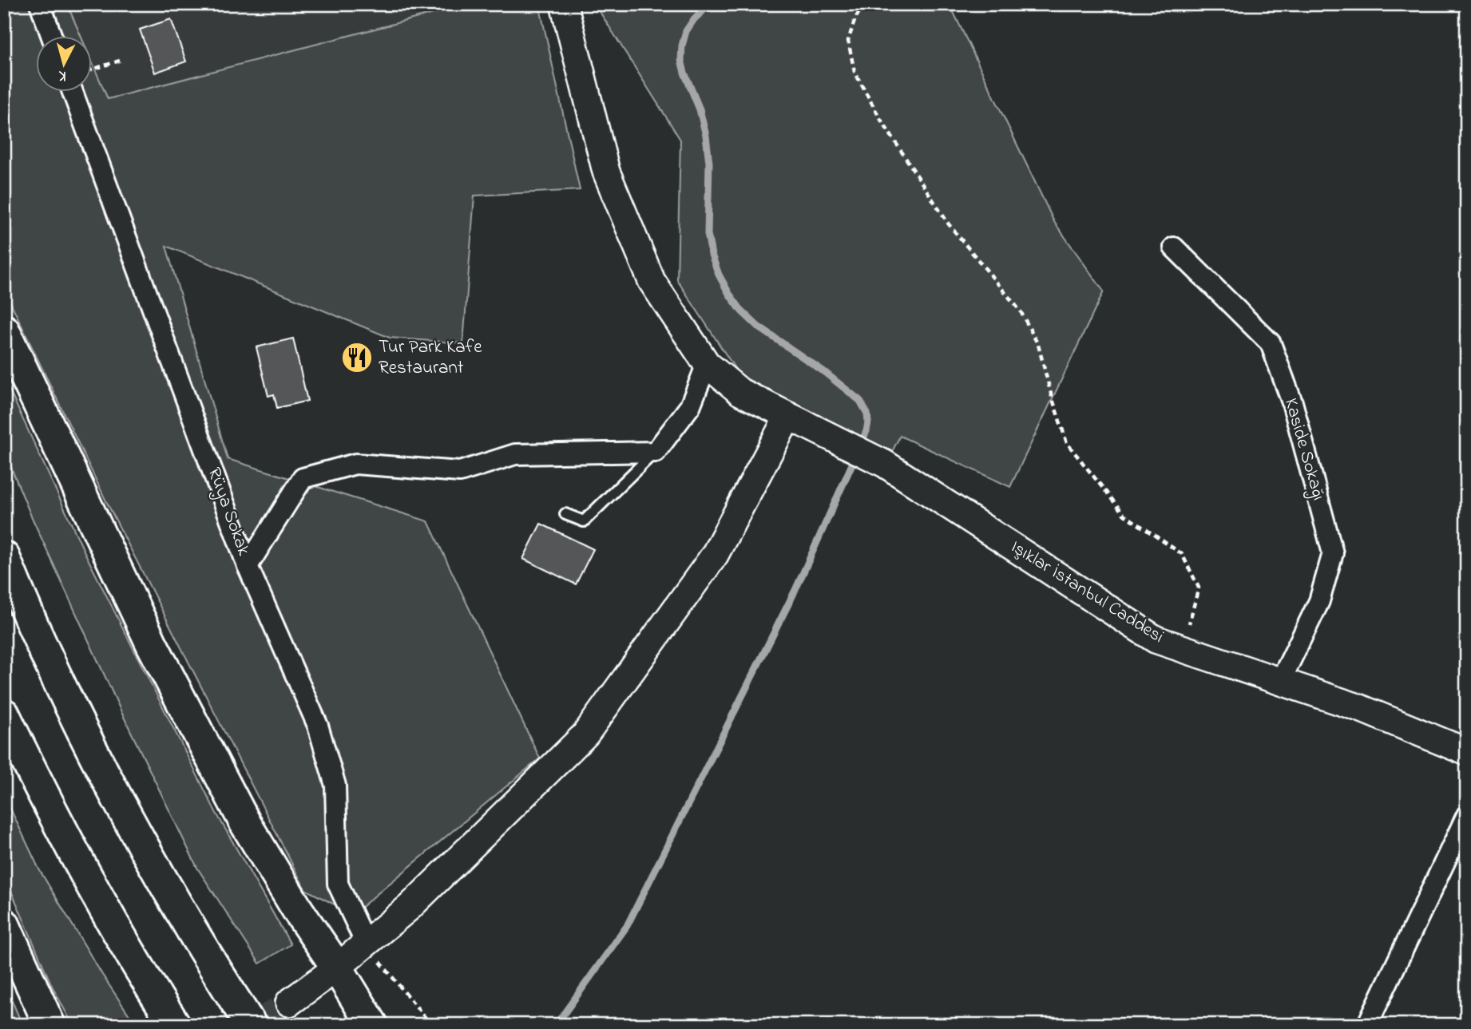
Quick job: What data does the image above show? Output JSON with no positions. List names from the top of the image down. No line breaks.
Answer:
{"streets":{"main road":["Işıklar İstanbul Caddesi"],"street":["Kaside Sokağı","Rüya Sokak"]},"crossings":[["Kaside Sokağı","Işıklar İstanbul Caddesi"]],"places":{"restaurant":["Tur Park Kafe Restaurant"]},"north":"bottom"}
